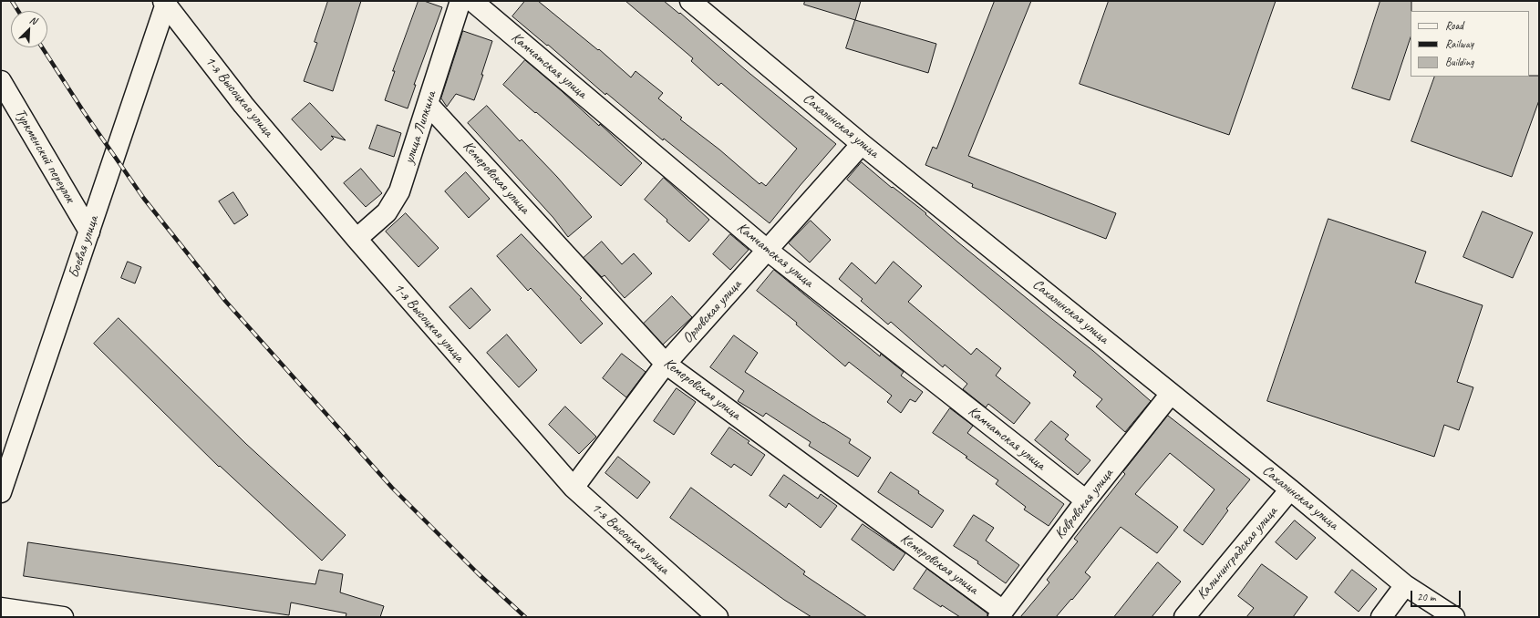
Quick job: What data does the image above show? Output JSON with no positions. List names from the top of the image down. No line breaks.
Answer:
{"streets":{"street":["Камчатская улица","1-я Высоцкая улица","Сахалинская улица","улица Липкина","Туркменский переулок","Кемеровская улица","Боевая улица","Орловская улица","Ковровская улица","Калининградская улица"]},"crossings":[["Камчатская улица","Орловская улица"],["Камчатская улица","Ковровская улица"],["1-я Высоцкая улица","улица Липкина"],["1-я Высоцкая улица","Боевая улица"],["1-я Высоцкая улица","Орловская улица"],["Сахалинская улица","Орловская улица"],["Сахалинская улица","Ковровская улица"],["Сахалинская улица","Калининградская улица"],["улица Липкина","Кемеровская улица"],["Туркменский переулок","Боевая улица"],["Кемеровская улица","Орловская улица"],["Кемеровская улица","Ковровская улица"]],"legend":["Road","Railway","Building"],"scale_bar":"20 m","north":"top right"}
